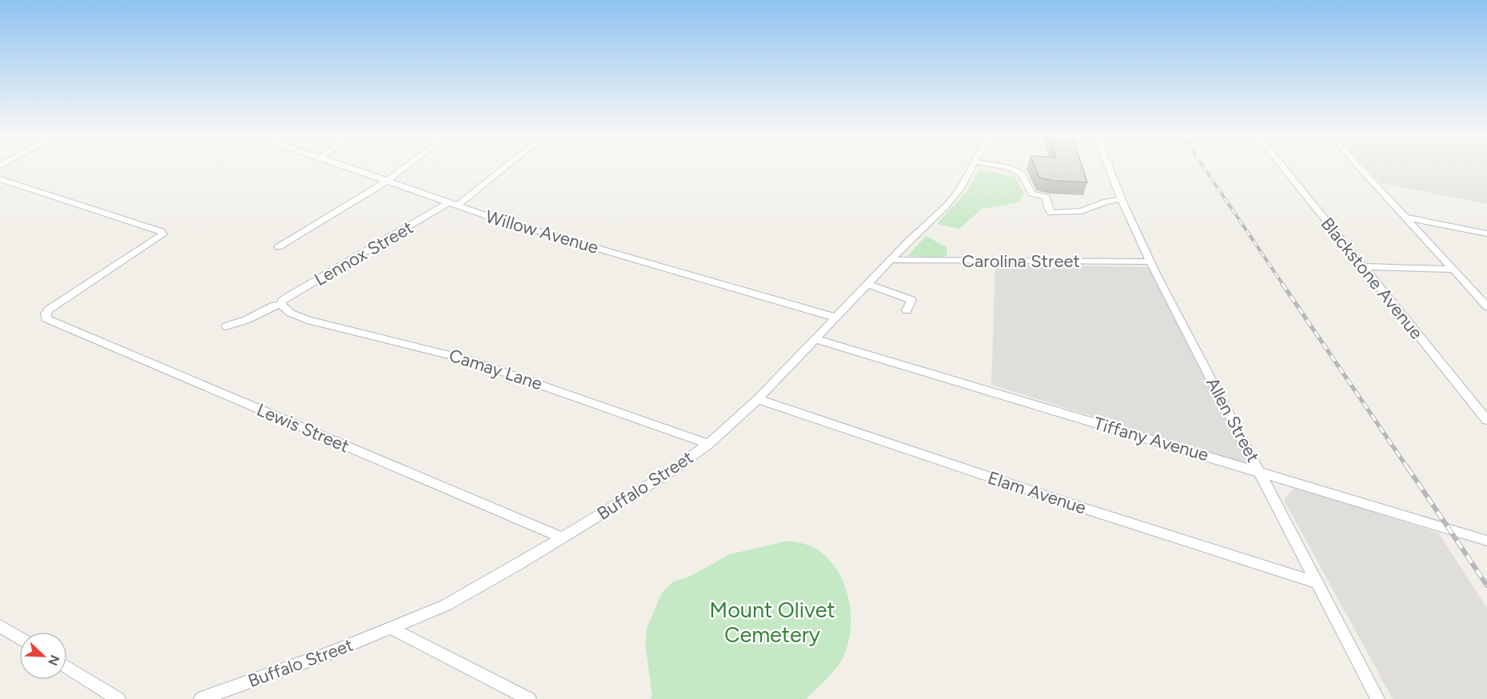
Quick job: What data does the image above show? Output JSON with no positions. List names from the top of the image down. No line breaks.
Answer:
{"streets":{"street":["Willow Avenue","Lennox Street","Carolina Street","Blackstone Avenue","Camay Lane","Allen Street","Lewis Street","Tiffany Avenue","Buffalo Street","Elam Avenue"]},"crossings":[["Willow Avenue","Lennox Street"],["Willow Avenue","Buffalo Street"],["Lennox Street","Camay Lane"],["Carolina Street","Allen Street"],["Carolina Street","Buffalo Street"],["Camay Lane","Buffalo Street"],["Allen Street","Tiffany Avenue"],["Allen Street","Elam Avenue"],["Lewis Street","Buffalo Street"],["Tiffany Avenue","Buffalo Street"],["Buffalo Street","Elam Avenue"]],"parks":["Mount Olivet Cemetery"],"north":"bottom right"}
